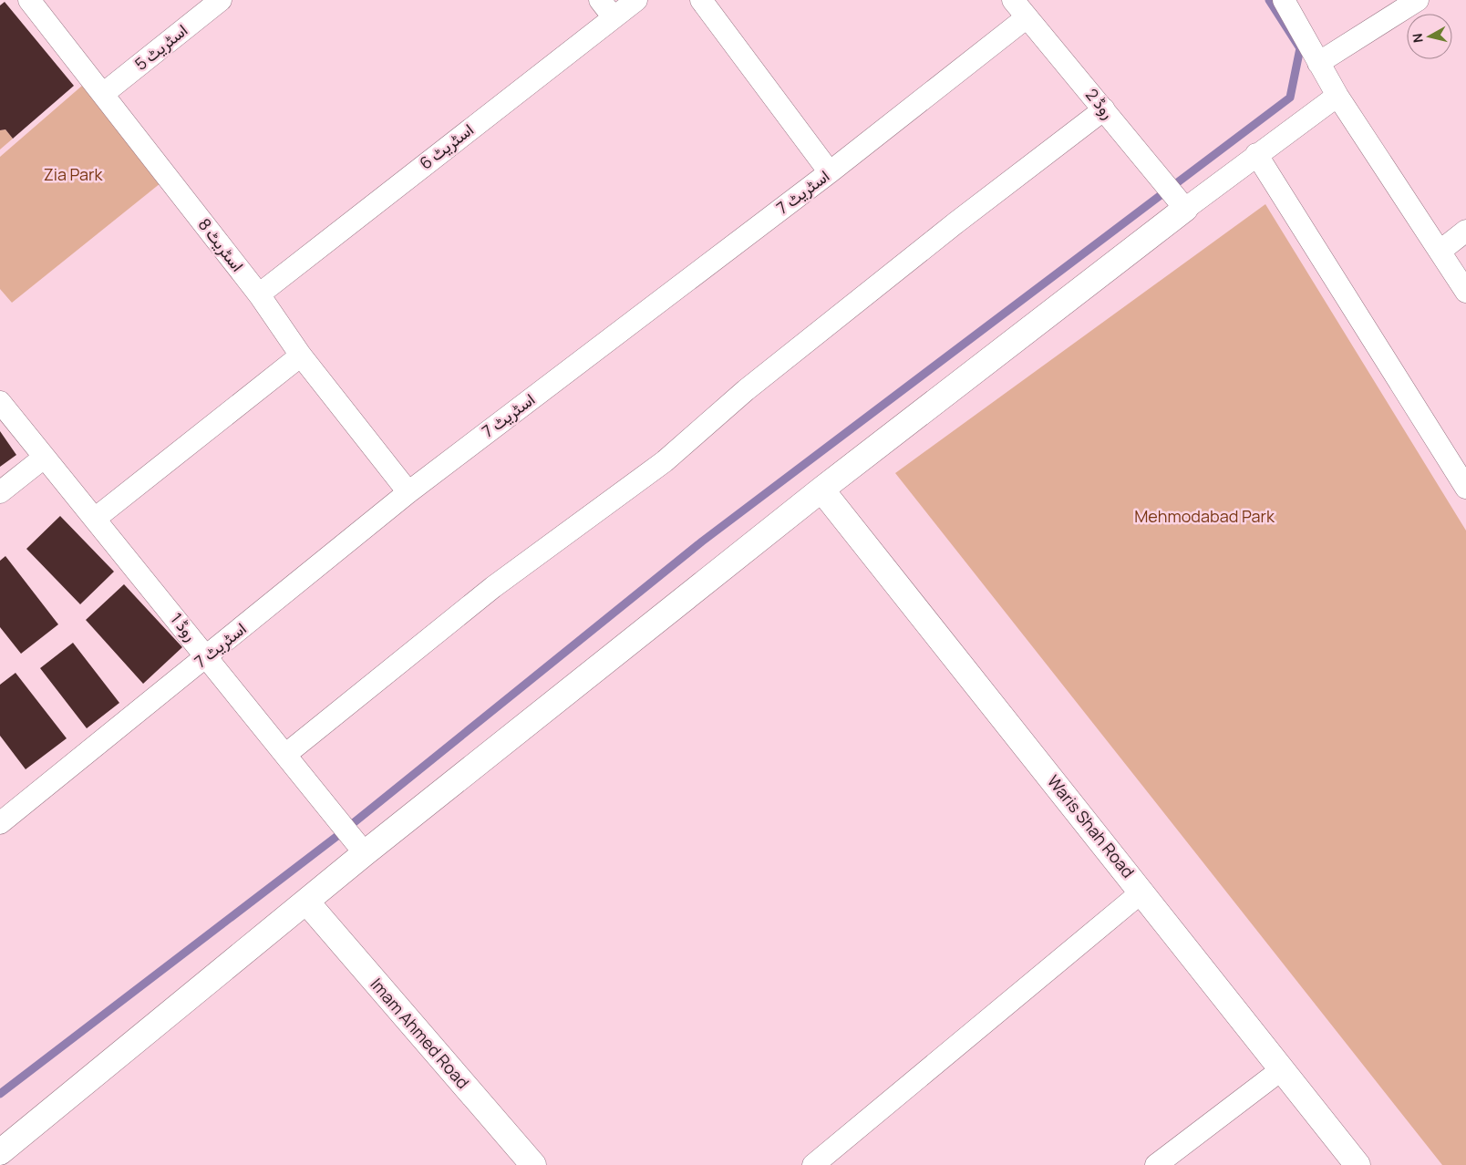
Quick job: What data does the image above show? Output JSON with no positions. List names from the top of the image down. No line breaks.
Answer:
{"streets":{"street":["اسٹریٹ 5","روڈ 2","اسٹریٹ 6","اسٹریٹ 7","اسٹریٹ 8","روڈ 1","Waris Shah Road","Imam Ahmed Road"]},"crossings":[["اسٹریٹ 5","اسٹریٹ 8"],["روڈ 2","اسٹریٹ 7"],["اسٹریٹ 6","اسٹریٹ 8"],["اسٹریٹ 7","اسٹریٹ 8"],["اسٹریٹ 7","روڈ 1"]],"parks":["Zia Park","Mehmodabad Park"],"north":"left"}
